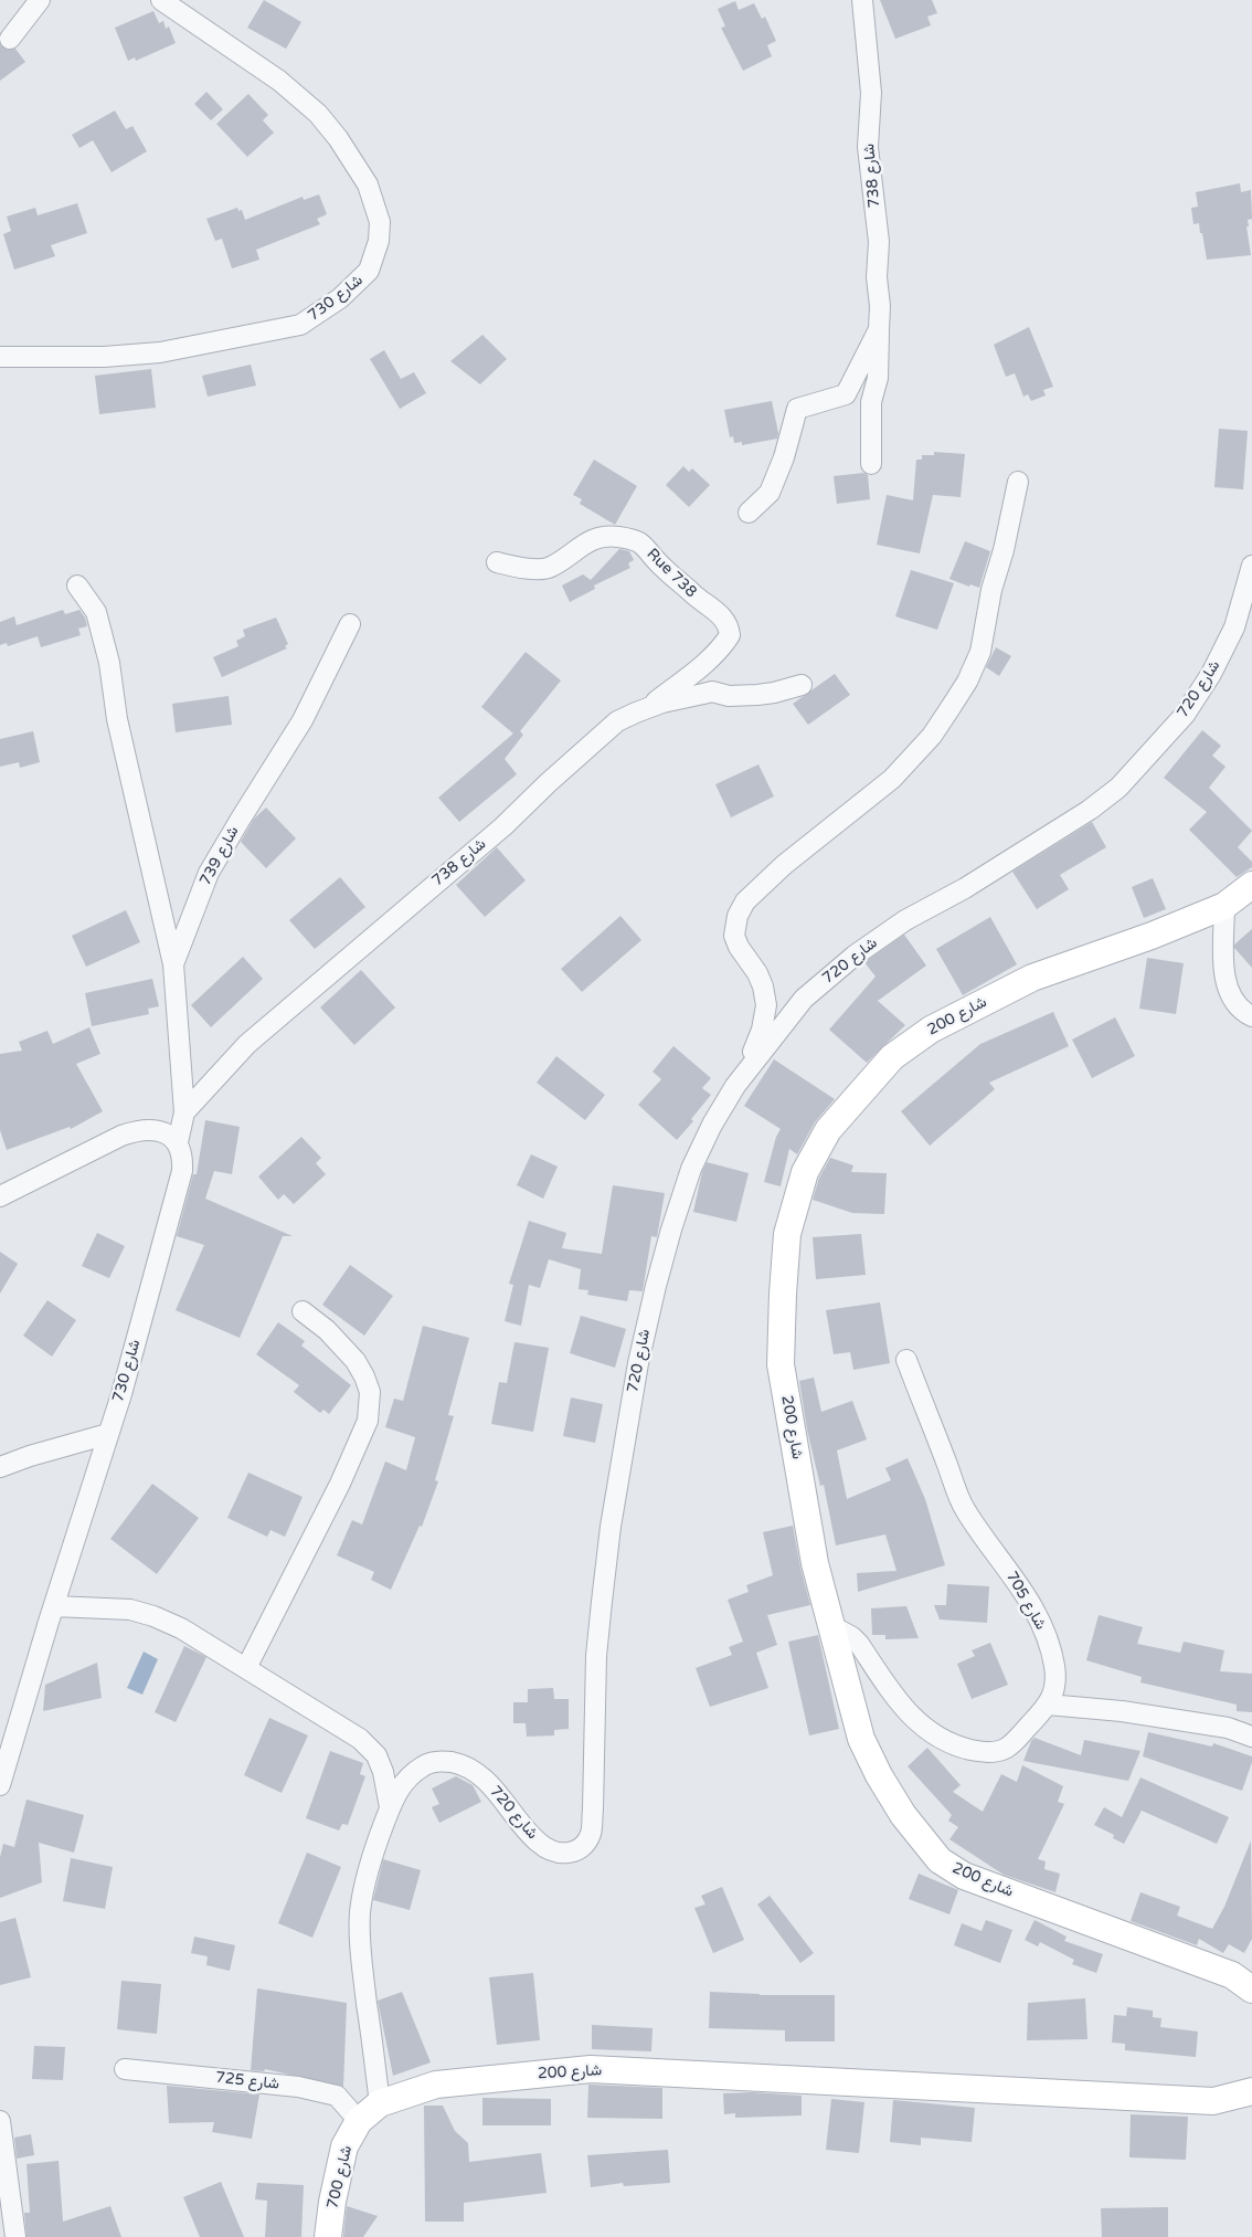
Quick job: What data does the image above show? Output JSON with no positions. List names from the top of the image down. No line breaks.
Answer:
{"streets":{"main road":["شارع 200","شارع 700"],"street":["شارع 738","شارع 730","Rue 738","شارع 720","شارع 739","شارع 705","شارع 725"]},"crossings":[["شارع 738","شارع 730"],["شارع 738","Rue 738"],["شارع 738","شارع 739"],["شارع 720","شارع 200"],["شارع 200","شارع 725"],["شارع 200","شارع 700"],["شارع 725","شارع 700"]]}
